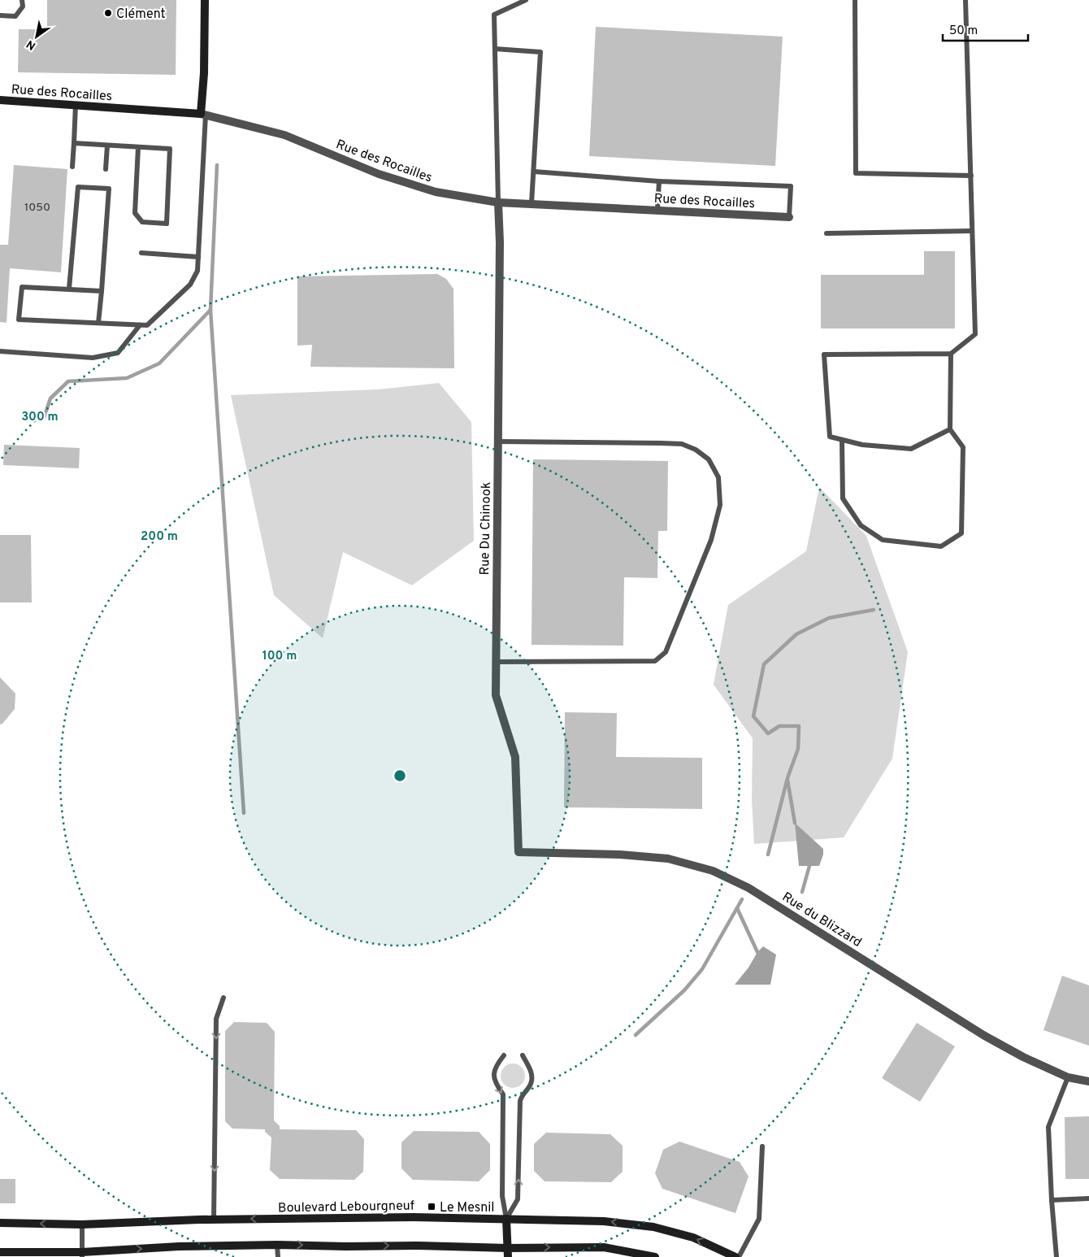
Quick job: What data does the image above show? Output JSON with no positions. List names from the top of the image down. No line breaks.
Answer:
{"streets":{"main road":["Rue des Rocailles","Boulevard Lebourgneuf"],"street":["Rue Du Chinook","Rue du Blizzard"]},"crossings":[["Rue des Rocailles","Rue Du Chinook"],["Rue Du Chinook","Rue du Blizzard"]],"places":{"other":["Clément"],"transit":["Le Mesnil"]},"house_numbers":["1050"],"scale_bar":"50 m","north":"bottom left","rings":["300 m","200 m","100 m"]}
